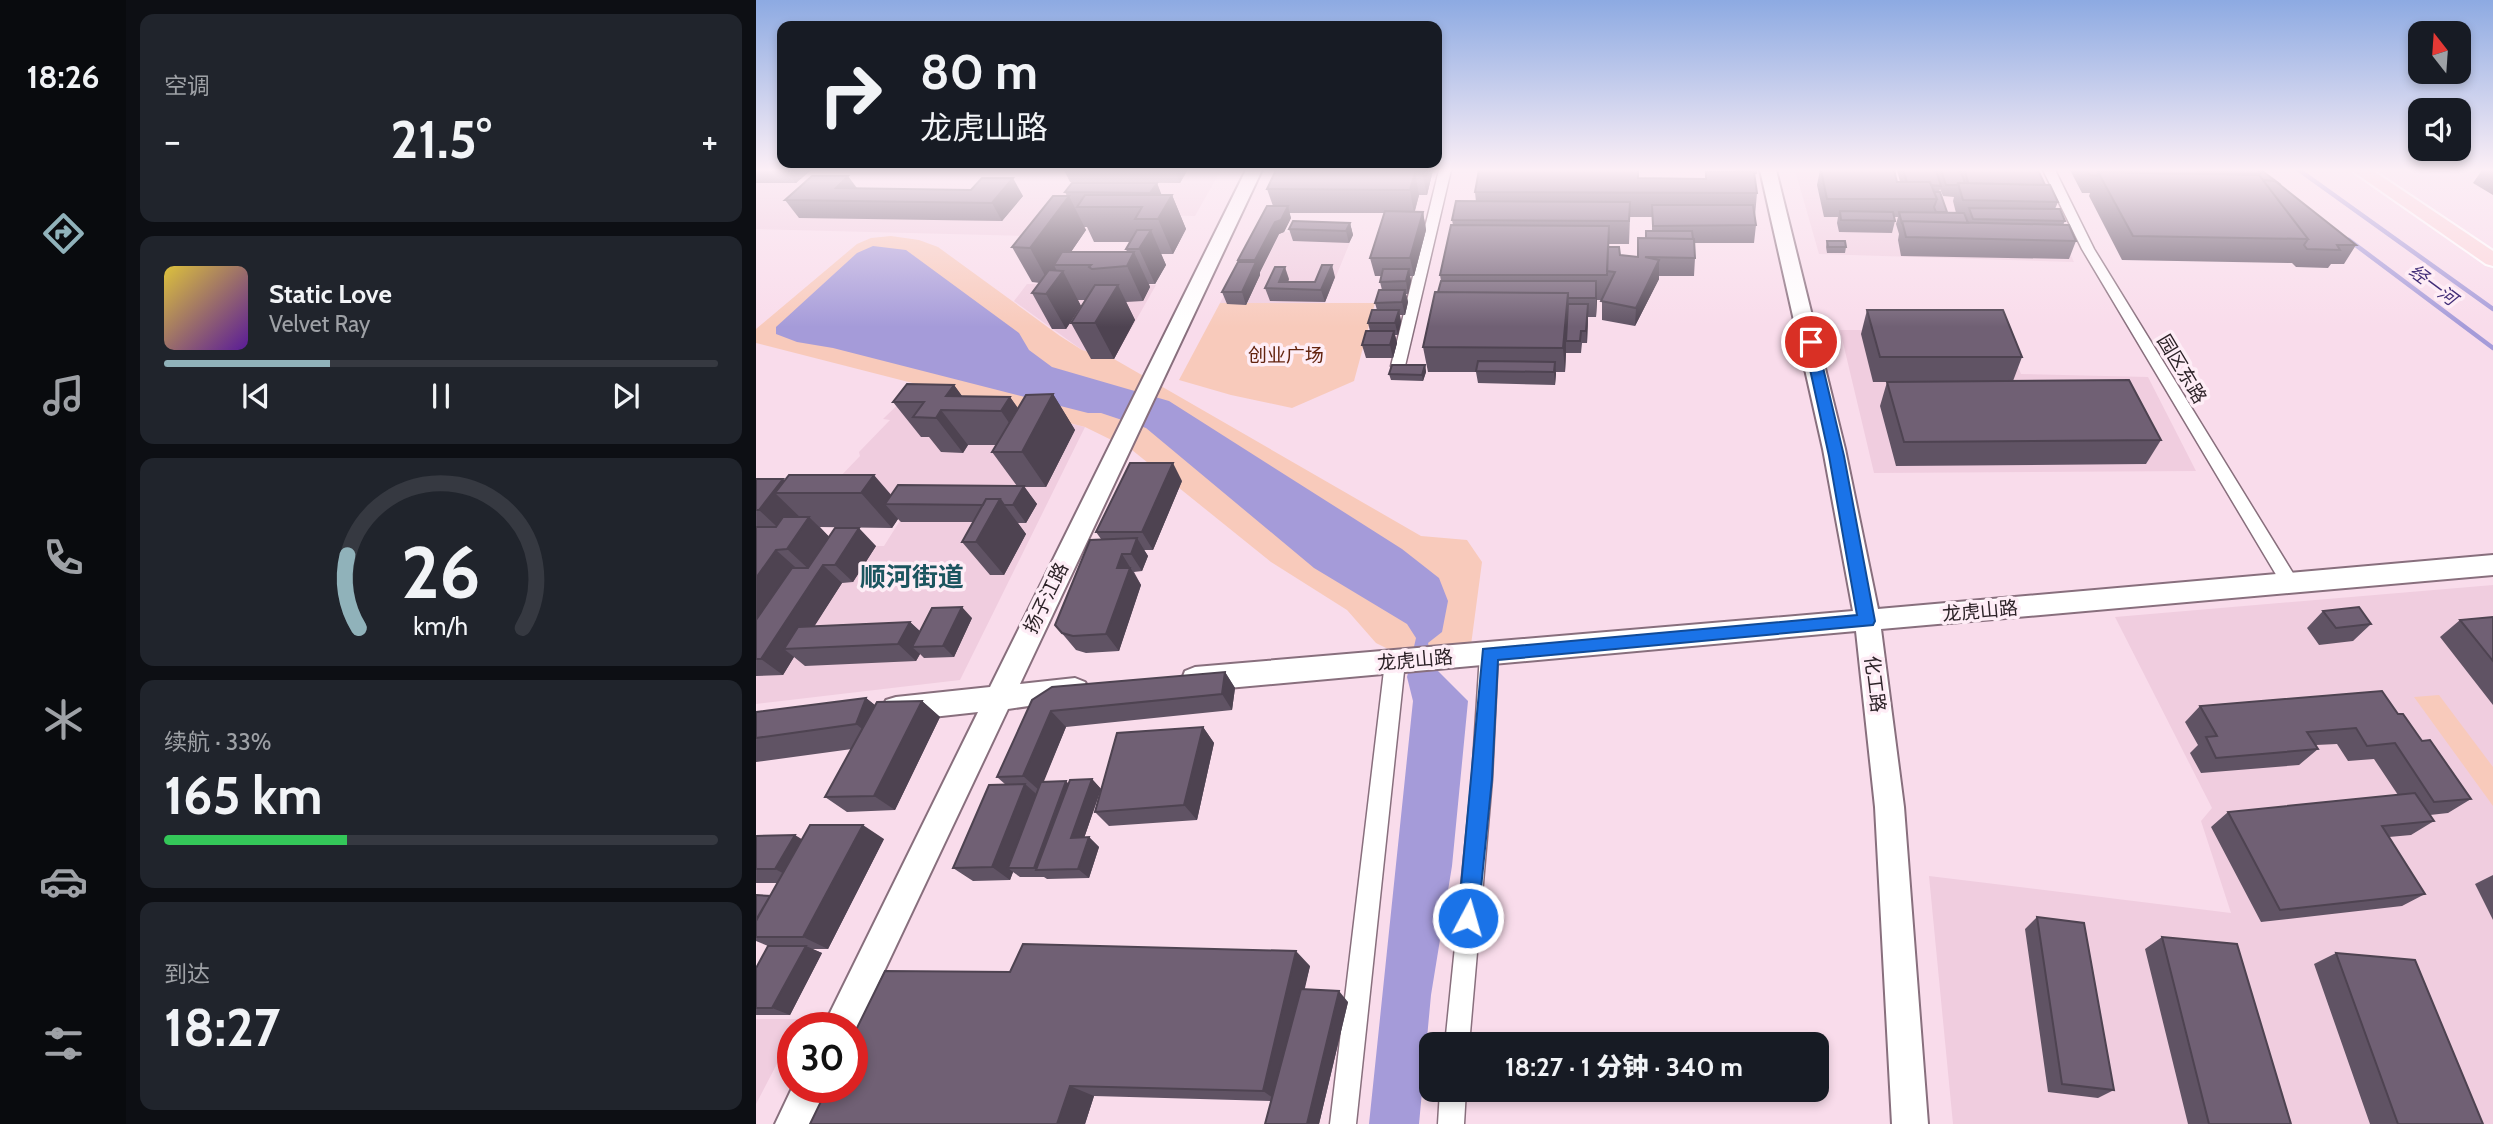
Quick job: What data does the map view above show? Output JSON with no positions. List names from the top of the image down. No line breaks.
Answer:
{"streets":{"street":["园区东路","扬子江路","龙虎山路","化工路"]},"crossings":[["园区东路","龙虎山路"],["龙虎山路","化工路"]],"districts":["顺河街道"],"water":["经一河"],"parks":["创业广场"],"north":"top","page":{"tabs":"18:26","tile":["空调",["续航 · 33%","165 km"],["到达","18:27"]],"turn":["80 m","龙虎山路"],"heat":["−","21.5°","+"],"song":["Static Love","Velvet Ray"],"limit":"30","trip":"18:27 · 1 分钟 · 340 m","gauge":["26","km/h"]}}
